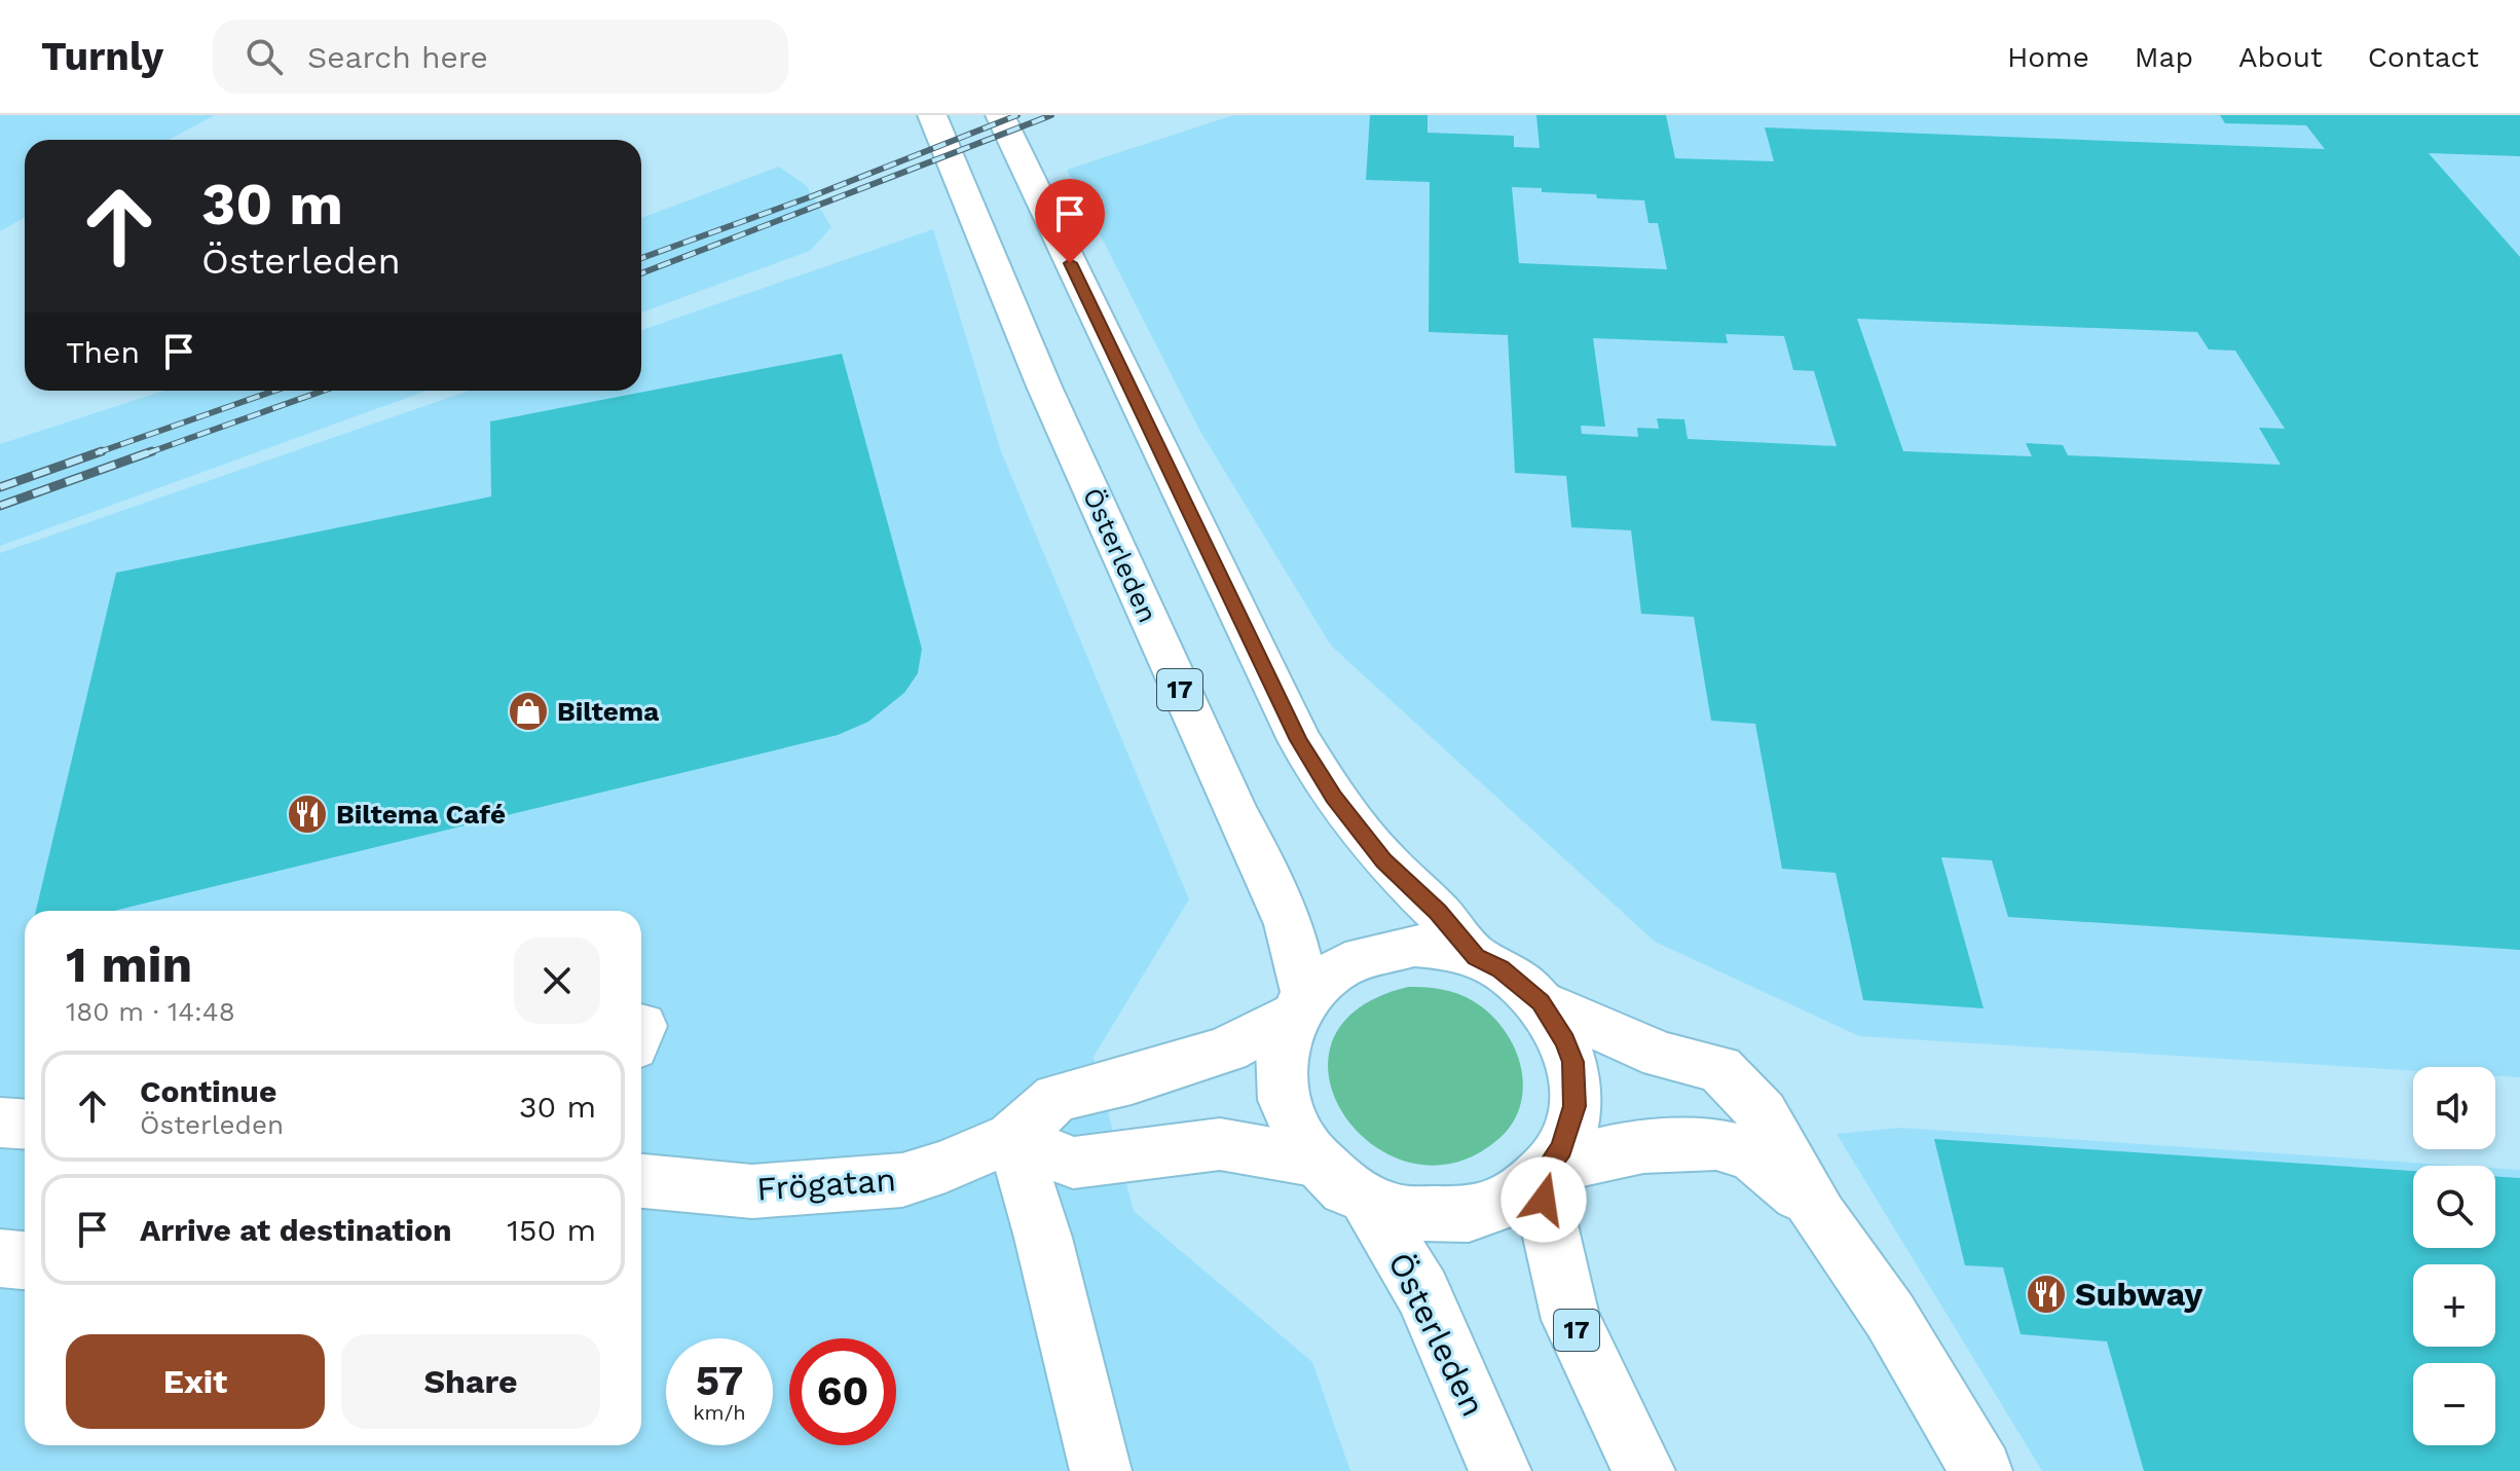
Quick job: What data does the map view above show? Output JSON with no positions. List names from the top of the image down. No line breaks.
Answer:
{"streets":{"main road":["Österleden","17","Frögatan"]},"crossings":[["Österleden","17"],["Österleden","Frögatan"],["17","Frögatan"]],"places":{"shop":["Biltema"],"restaurant":["Biltema Café","Subway"]},"page":{"header":"Turnly","search":"Search here","nav":["Home","Map","About","Contact"],"turn":["30 m","Österleden"],"then":"Then","heading":["1 min","180 m · 14:48"],"list":[{"name":"Continue","note":"Österleden","value":"30 m"},{"name":"Arrive at destination","value":"150 m"}],"map_buttons":["+","−"],"buttons":["Exit","Share"],"speed":"57 km/h","limit":"60"}}
